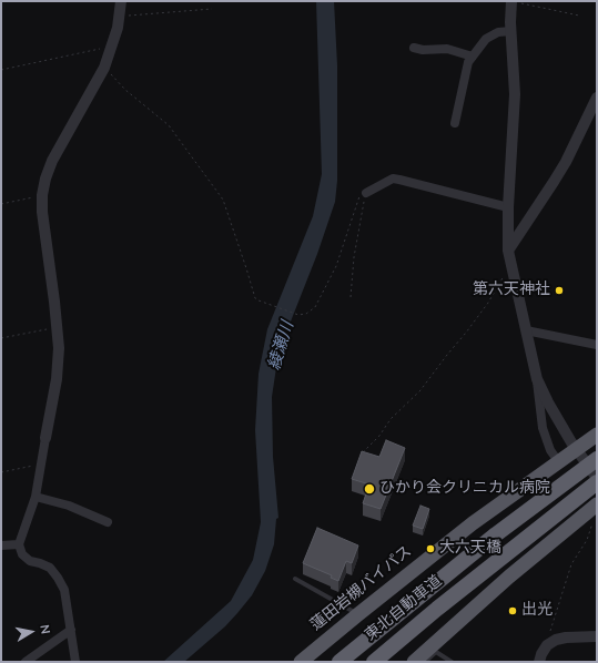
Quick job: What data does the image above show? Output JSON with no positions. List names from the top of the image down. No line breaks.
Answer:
{"streets":{"highway":["蓮田岩槻バイパス","東北自動車道"]},"water":["綾瀬川"],"places":["第六天神社","ひかり会クリニカル病院","大六天橋","出光"],"north":"right"}
